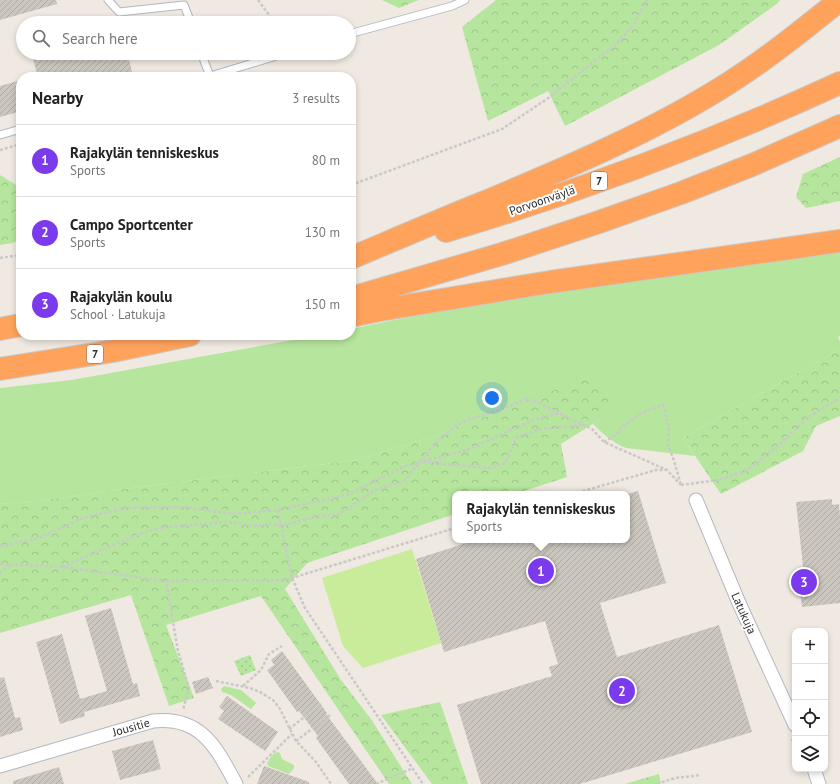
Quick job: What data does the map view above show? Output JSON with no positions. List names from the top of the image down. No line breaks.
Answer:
{"streets":{"highway":["7","Porvoonväylä"],"street":["Latukuja","Jousitie"]},"page":{"search":"Search here","heading":["Nearby","3 results"],"list":[{"mark":"1","name":"Rajakylän tenniskeskus","note":"Sports","value":"80 m"},{"mark":"2","name":"Campo Sportcenter","note":"Sports","value":"130 m"},{"mark":"3","name":"Rajakylän koulu","note":"School · Latukuja","value":"150 m"}],"popup":["Rajakylän tenniskeskus","Sports"],"pins":["1","3","2"],"map_buttons":["+","−"]}}
